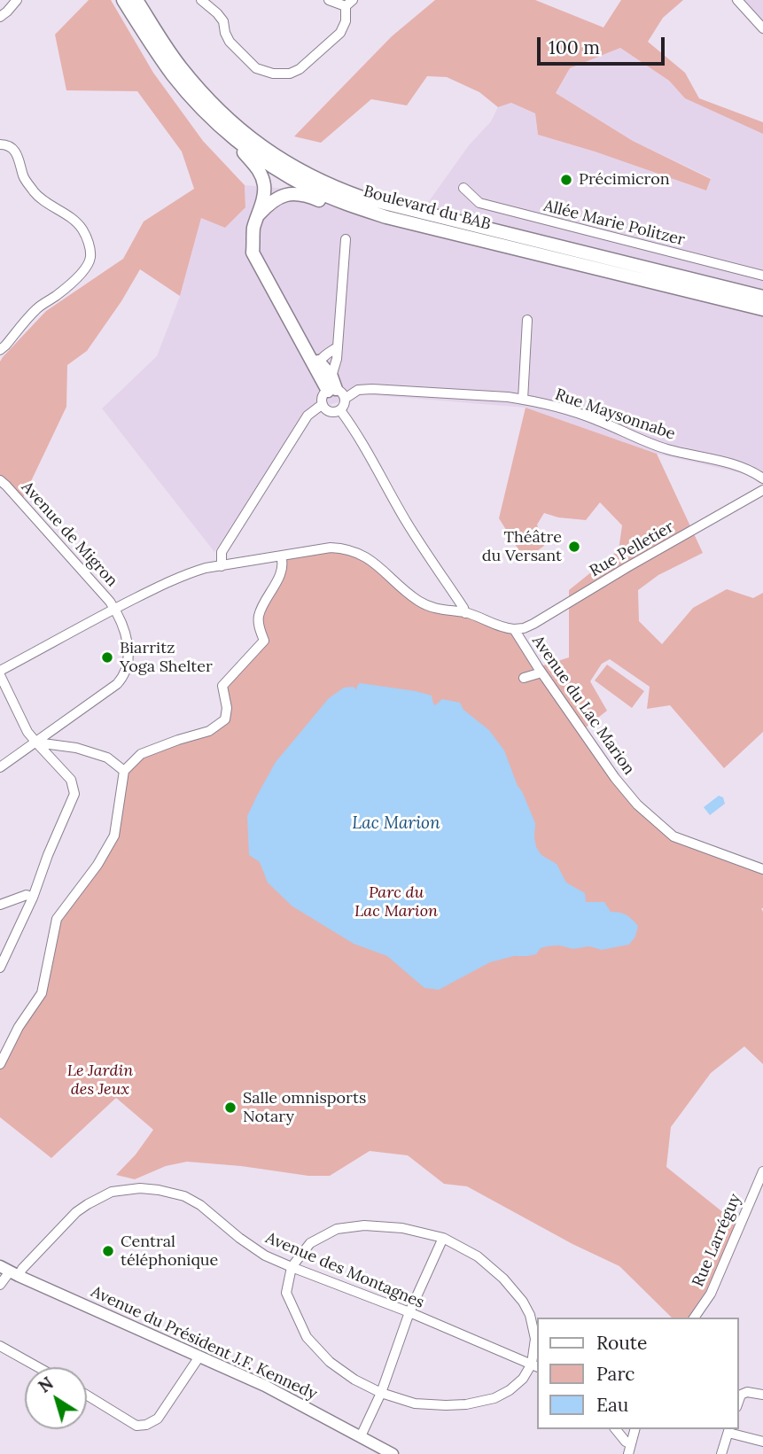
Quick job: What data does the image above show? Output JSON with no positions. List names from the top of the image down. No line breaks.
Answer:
{"streets":{"main road":["Boulevard du BAB"],"street":["Allée Marie Politzer","Rue Maysonnabe","Avenue de Migron","Rue Pelletier","Avenue du Lac Marion","Rue Larréguy","Avenue des Montagnes","Avenue du Président J.F. Kennedy"]},"crossings":[["Avenue de Migron","Avenue du Lac Marion"],["Rue Pelletier","Avenue du Lac Marion"],["Avenue des Montagnes","Avenue du Président J.F. Kennedy"]],"water":["Lac Marion"],"parks":["Parc du Lac Marion","Le Jardin des Jeux"],"places":["Précimicron","Théâtre du Versant","Biarritz Yoga Shelter","Salle omnisports Notary","Central téléphonique"],"legend":["Route","Parc","Eau"],"scale_bar":"100 m","north":"top left"}
